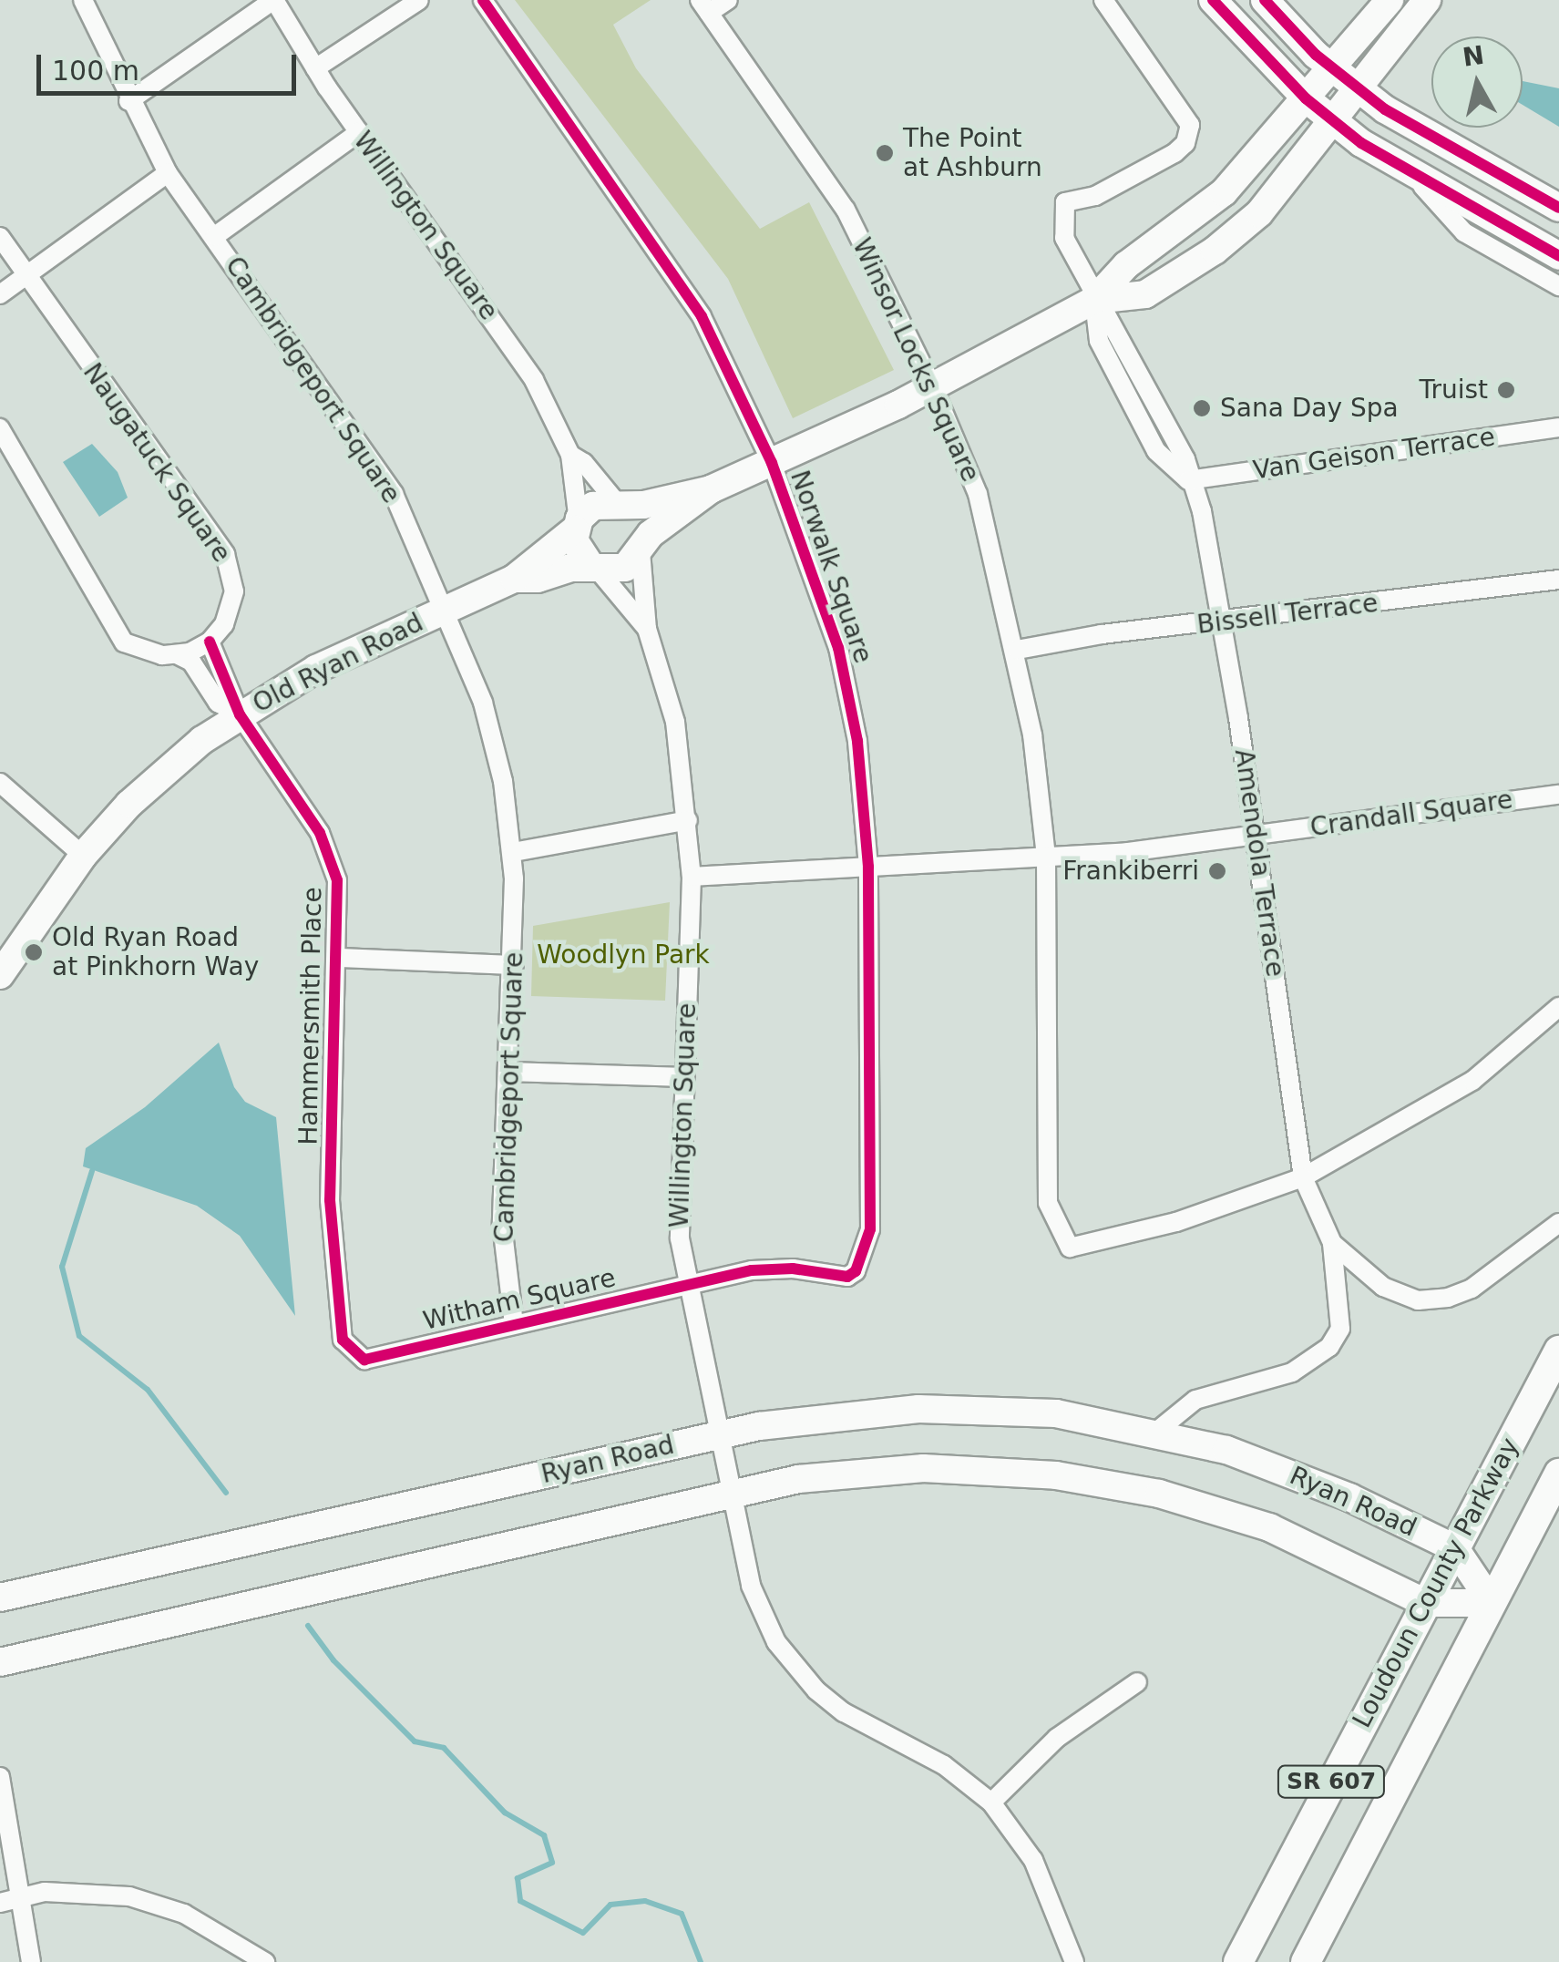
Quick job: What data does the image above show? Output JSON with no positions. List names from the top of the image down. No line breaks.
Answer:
{"streets":{"main road":["Old Ryan Road","Ryan Road","Loudoun County Parkway","SR 607"],"street":["Willington Square","Winsor Locks Square","Cambridgeport Square","Van Geison Terrace","Naugatuck Square","Norwalk Square","Bissell Terrace","Crandall Square","Amendola Terrace","Hammersmith Place","Witham Square"]},"crossings":[["Willington Square","Norwalk Square"],["Willington Square","Old Ryan Road"],["Willington Square","Crandall Square"],["Willington Square","Witham Square"],["Willington Square","Ryan Road"],["Winsor Locks Square","Bissell Terrace"],["Winsor Locks Square","Old Ryan Road"],["Winsor Locks Square","Crandall Square"],["Winsor Locks Square","Amendola Terrace"],["Cambridgeport Square","Old Ryan Road"],["Cambridgeport Square","Witham Square"],["Van Geison Terrace","Amendola Terrace"],["Naugatuck Square","Hammersmith Place"],["Norwalk Square","Old Ryan Road"],["Norwalk Square","Crandall Square"],["Norwalk Square","Witham Square"],["Bissell Terrace","Amendola Terrace"],["Old Ryan Road","Amendola Terrace"],["Old Ryan Road","Hammersmith Place"],["Crandall Square","Amendola Terrace"],["Amendola Terrace","Ryan Road"],["Hammersmith Place","Witham Square"],["Ryan Road","Loudoun County Parkway"]],"parks":["Woodlyn Park"],"places":["The Point at Ashburn","Truist","Sana Day Spa","Frankiberri","Old Ryan Road at Pinkhorn Way"],"scale_bar":"100 m","north":"top"}
